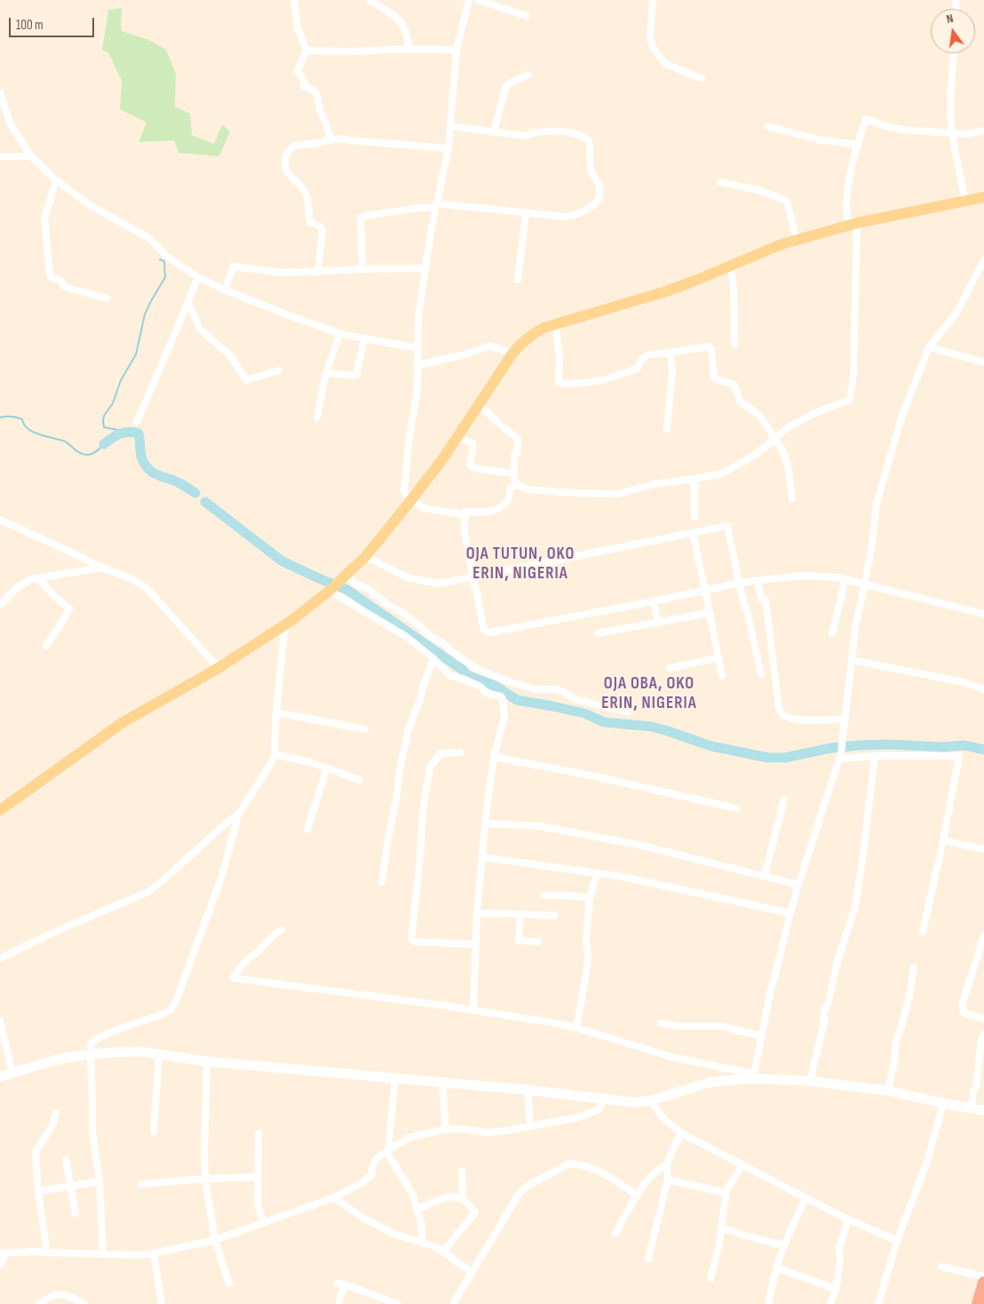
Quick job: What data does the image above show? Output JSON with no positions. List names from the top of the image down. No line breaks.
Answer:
{"districts":["OJA TUTUN, OKO ERIN, NIGERIA","OJA OBA, OKO ERIN, NIGERIA"],"scale_bar":"100 m","north":"top"}
